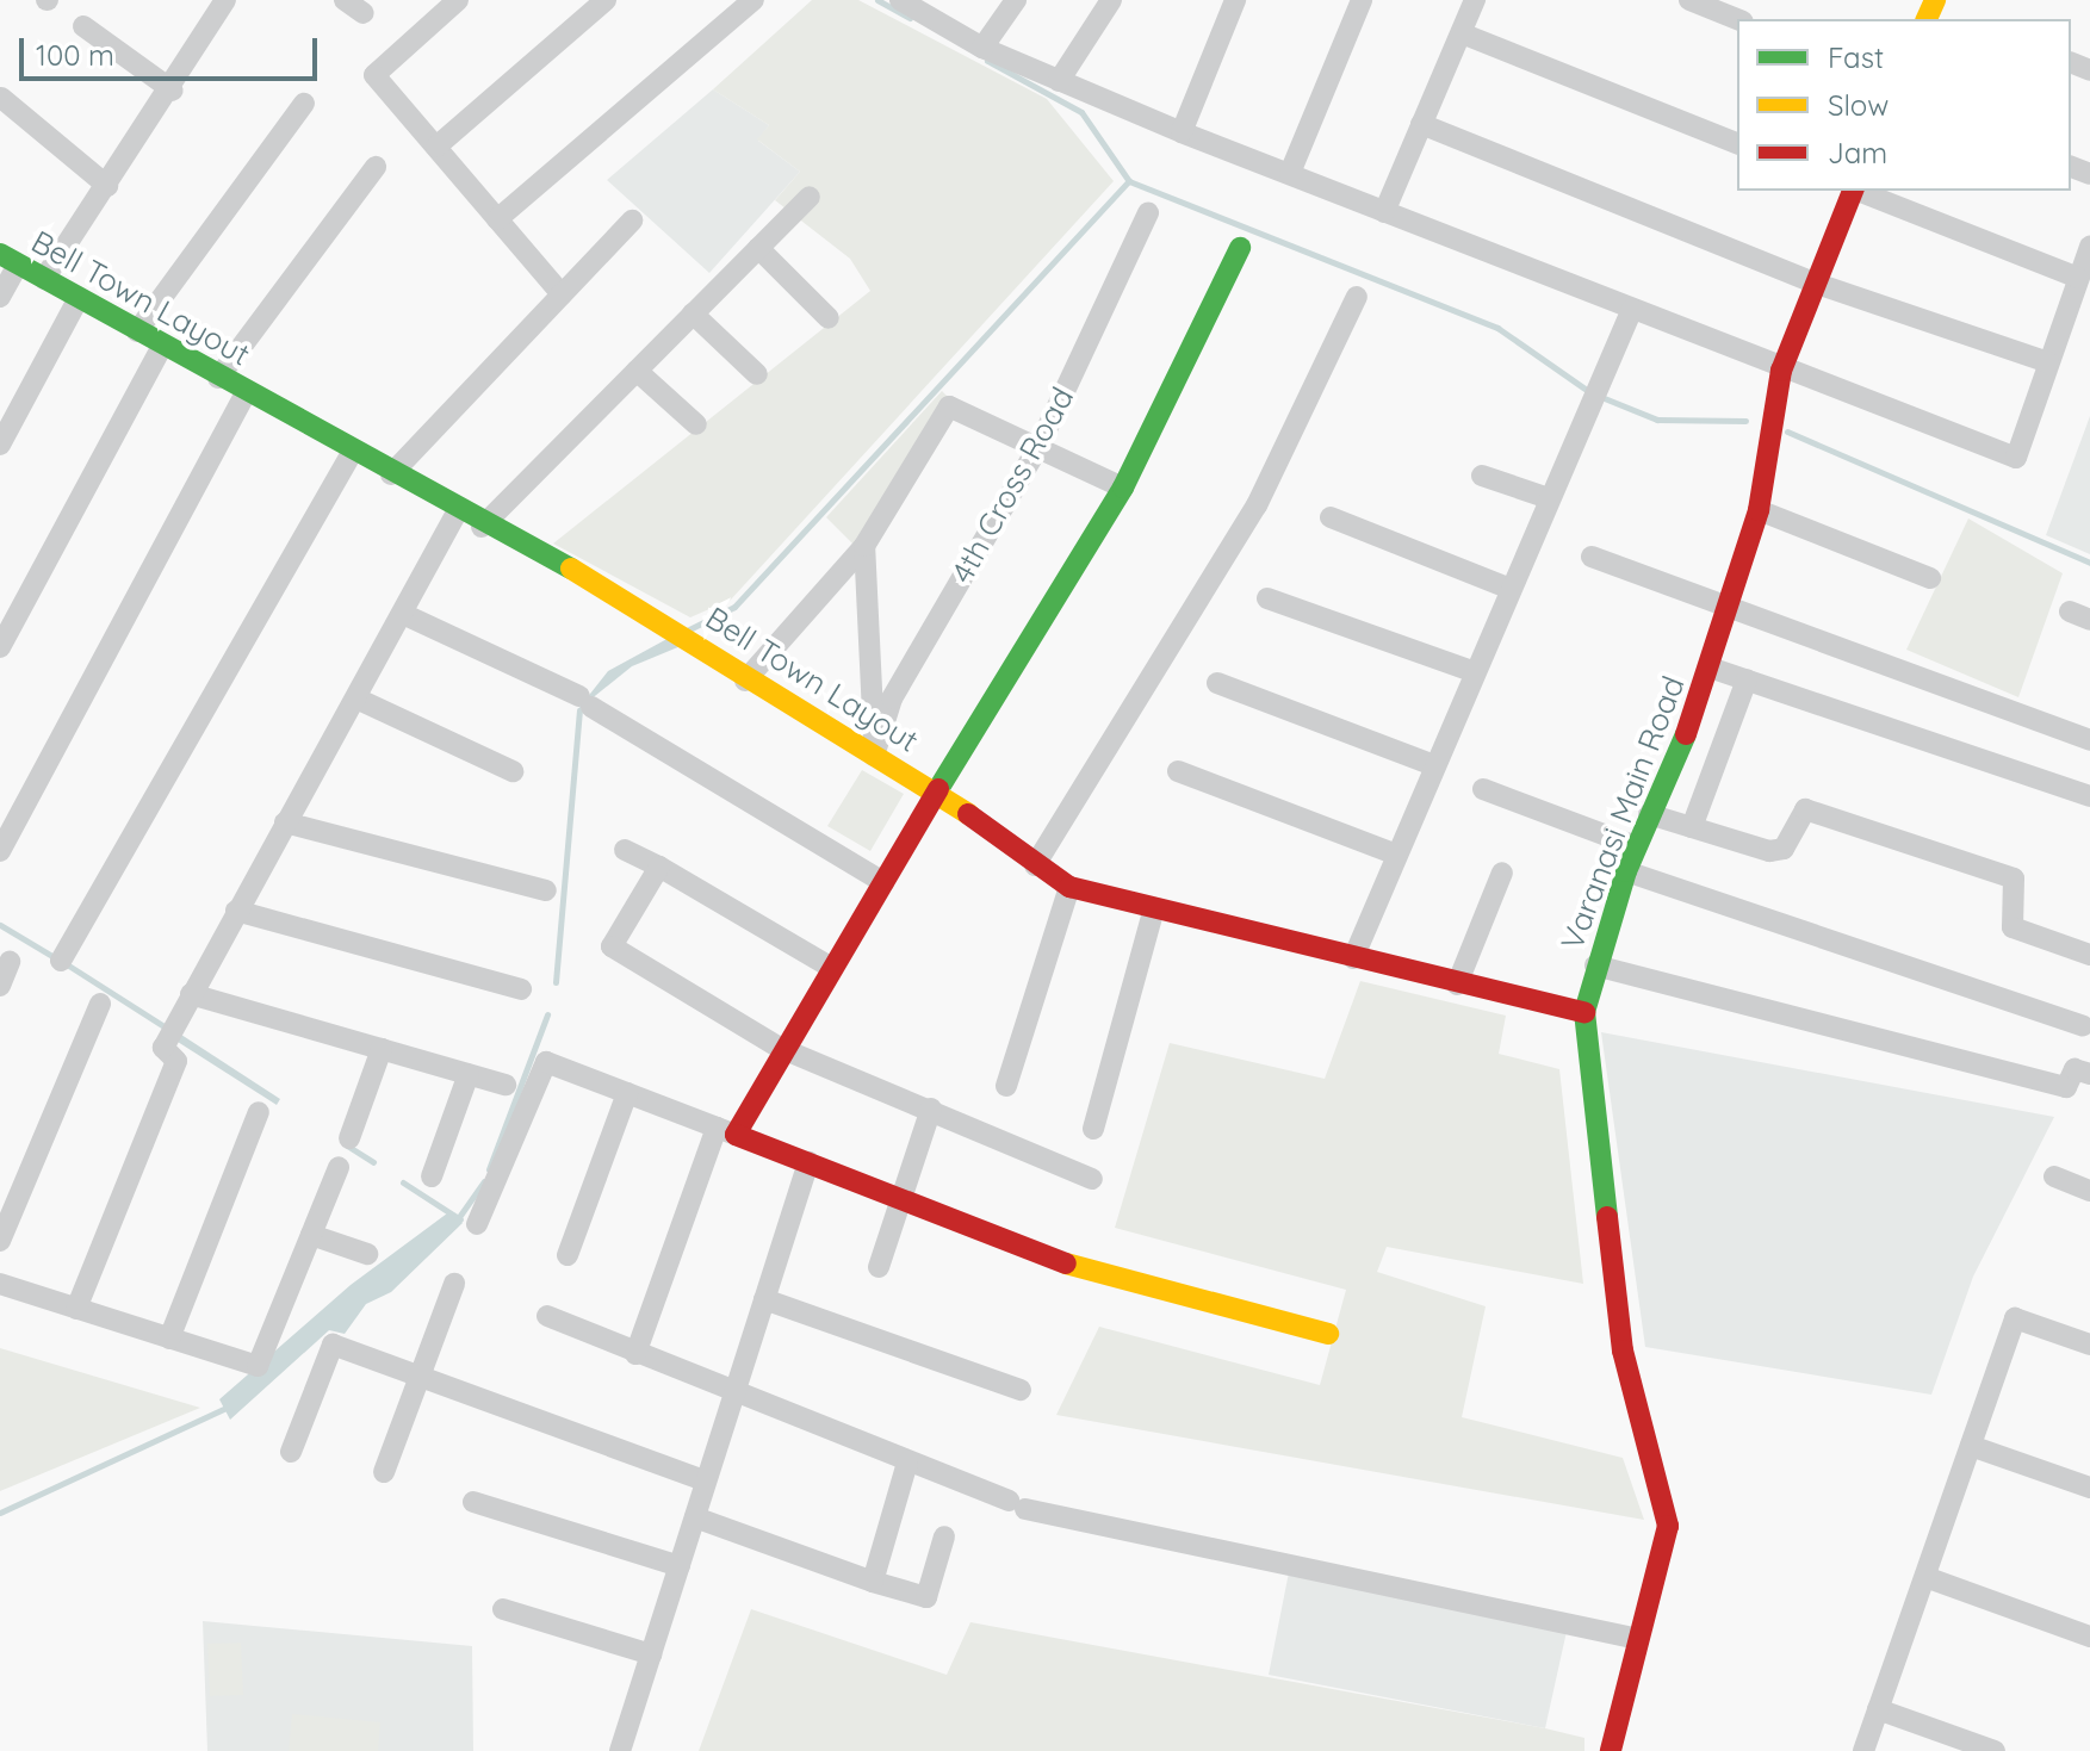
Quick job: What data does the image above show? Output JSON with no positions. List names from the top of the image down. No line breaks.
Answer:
{"streets":{"street":["Bell Town Layout","4th Cross Road","Varanasi Main Road"]},"crossings":[["Bell Town Layout","4th Cross Road"],["Bell Town Layout","Varanasi Main Road"]],"legend":["Fast","Slow","Jam"],"scale_bar":"100 m"}
